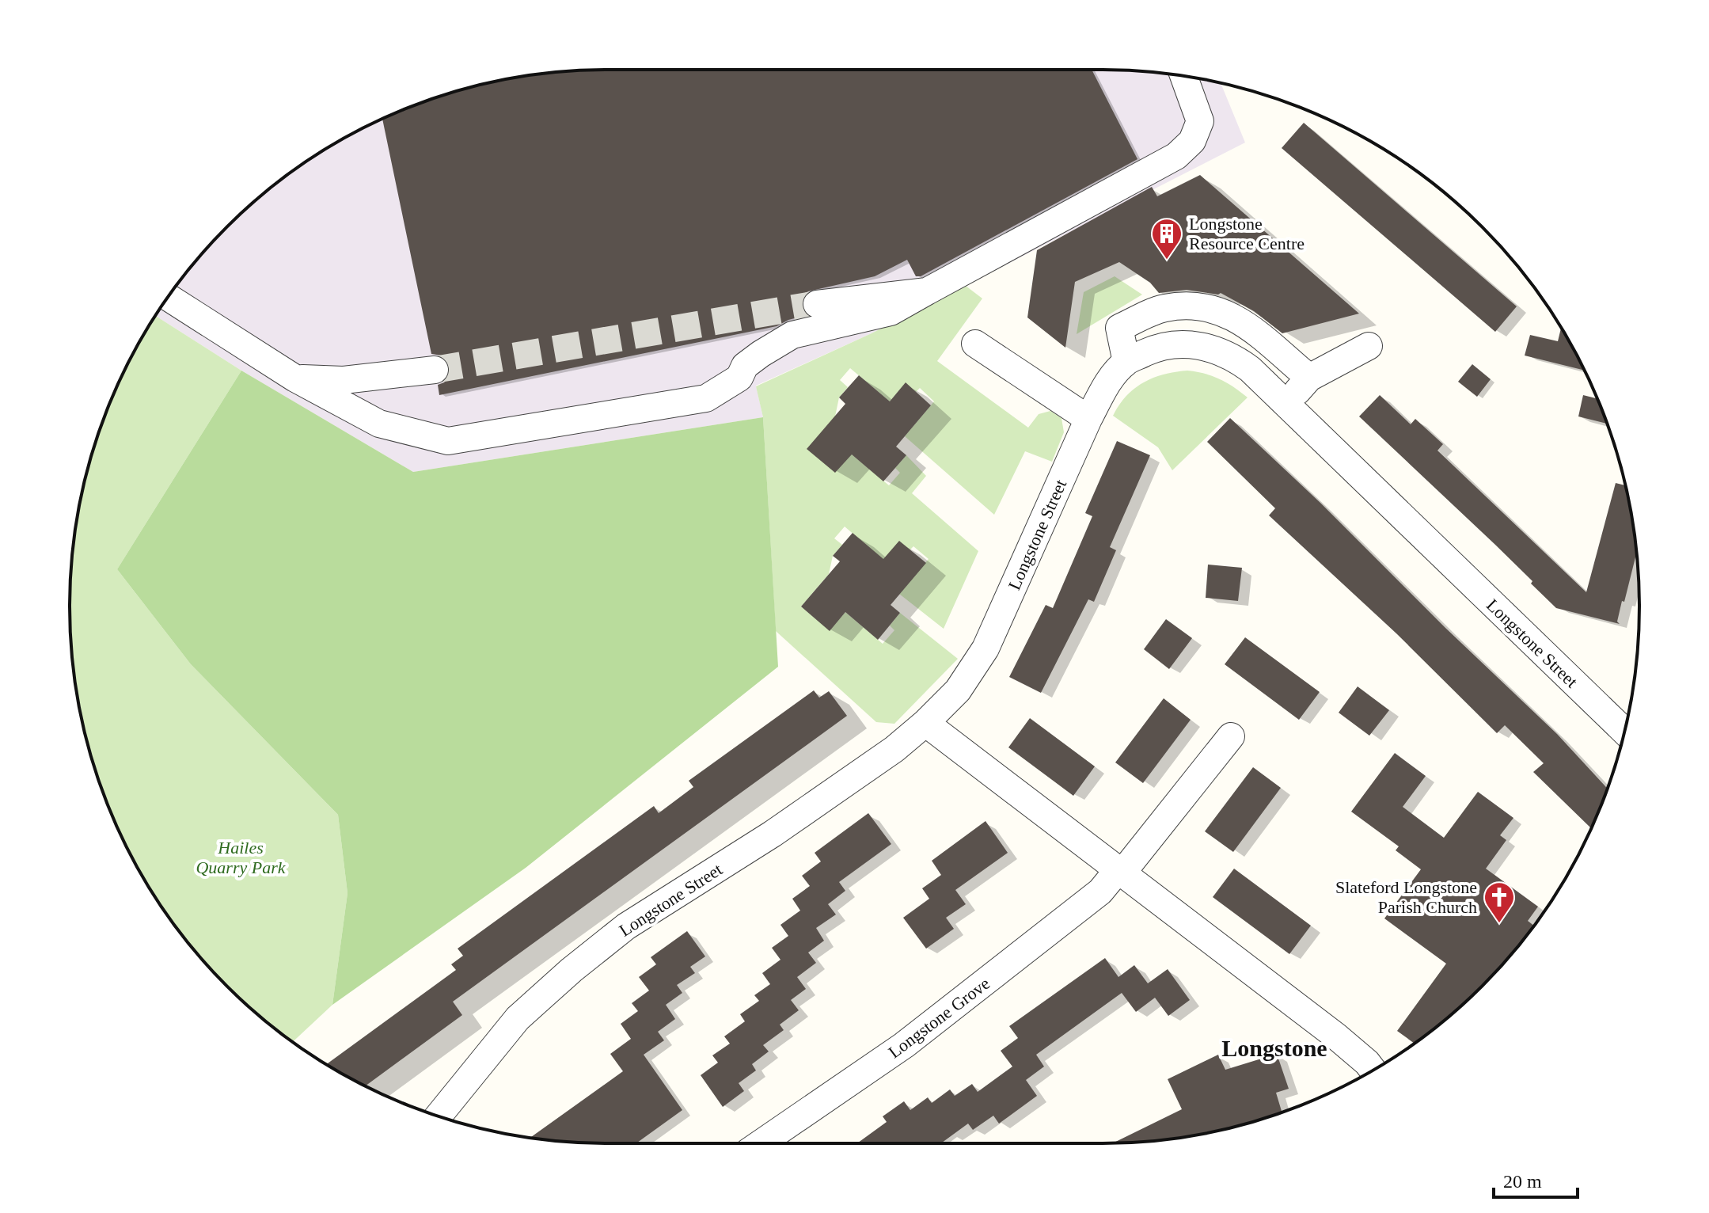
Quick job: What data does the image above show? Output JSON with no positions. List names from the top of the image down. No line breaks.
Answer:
{"streets":{"street":["Longstone Street","Longstone Grove"]},"districts":["Longstone"],"parks":["Hailes Quarry Park"],"places":{"building":["Longstone Resource Centre"],"church":["Slateford Longstone Parish Church"]},"scale_bar":"20 m"}
